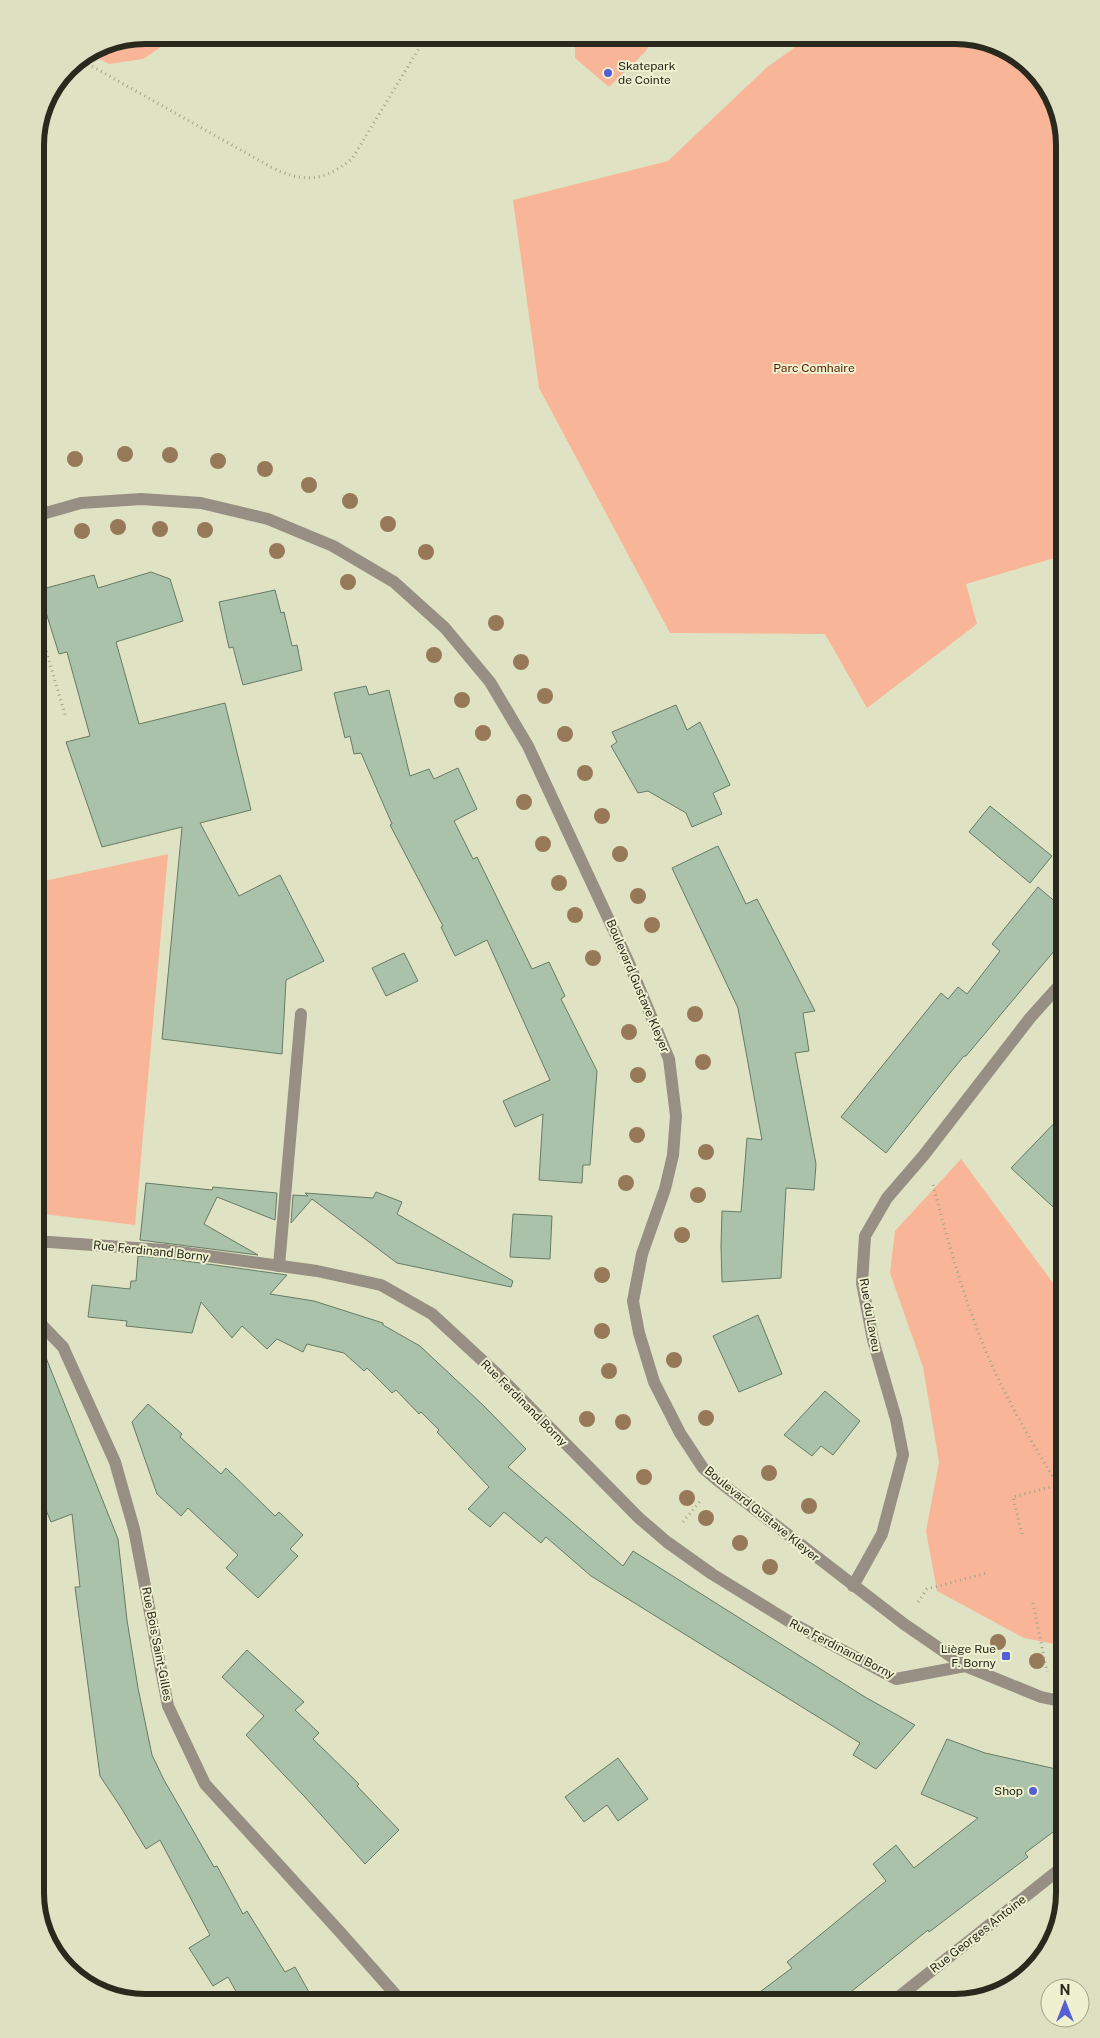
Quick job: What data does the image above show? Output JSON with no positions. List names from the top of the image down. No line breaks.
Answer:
{"streets":{"street":["Boulevard Gustave Kleyer","Rue Ferdinand Borny","Rue du Laveu","Rue Bois Saint-Gilles","Rue Georges Antoine"]},"crossings":[["Boulevard Gustave Kleyer","Rue Ferdinand Borny"],["Boulevard Gustave Kleyer","Rue du Laveu"]],"parks":["Parc Comhaire"],"places":{"other":["Skatepark de Cointe","Shop"],"transit":["Liège Rue F. Borny"]},"north":"top"}
